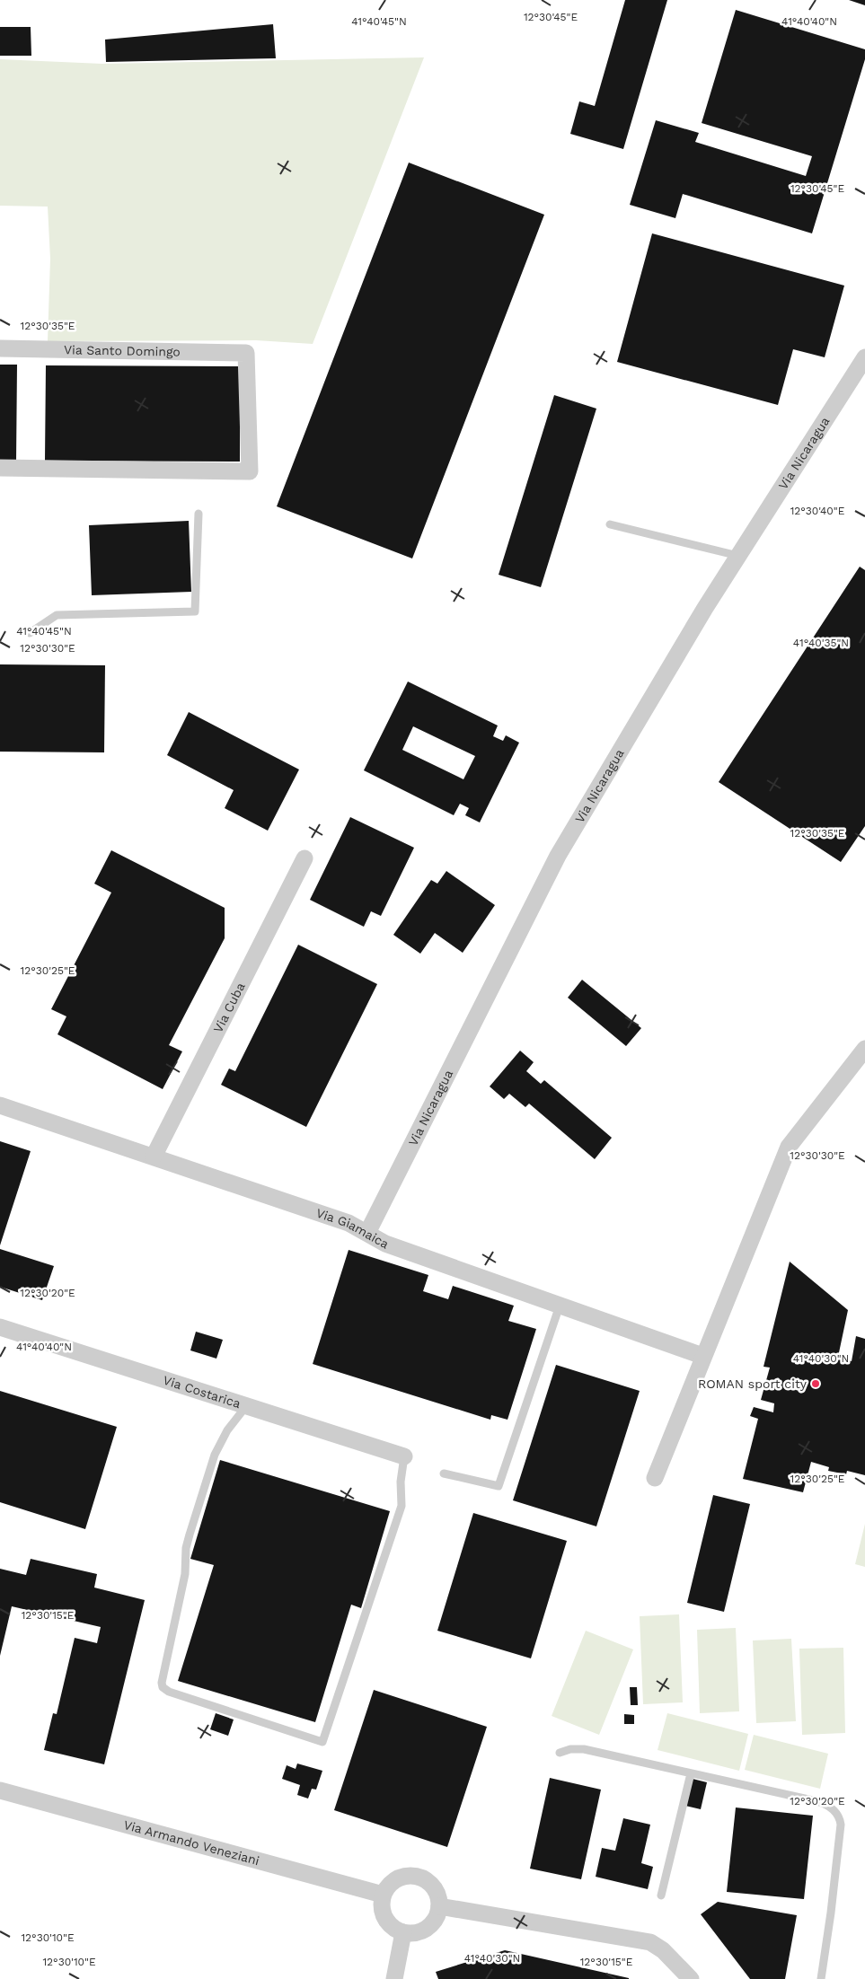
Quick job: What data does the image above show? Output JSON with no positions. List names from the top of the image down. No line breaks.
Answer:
{"streets":{"street":["Via Santo Domingo","Via Nicaragua","Via Cuba","Via Giamaica","Via Costarica","Via Armando Veneziani"]},"crossings":[["Via Nicaragua","Via Giamaica"],["Via Cuba","Via Giamaica"]],"places":["ROMAN sport city"],"coordinates":["12°30'45\"E","41°40'45\"N","41°40'40\"N","12°30'35\"E","12°30'40\"E","41°40'35\"N","12°30'30\"E","12°30'25\"E","12°30'20\"E","41°40'30\"N","12°30'15\"E","12°30'10\"E"]}
